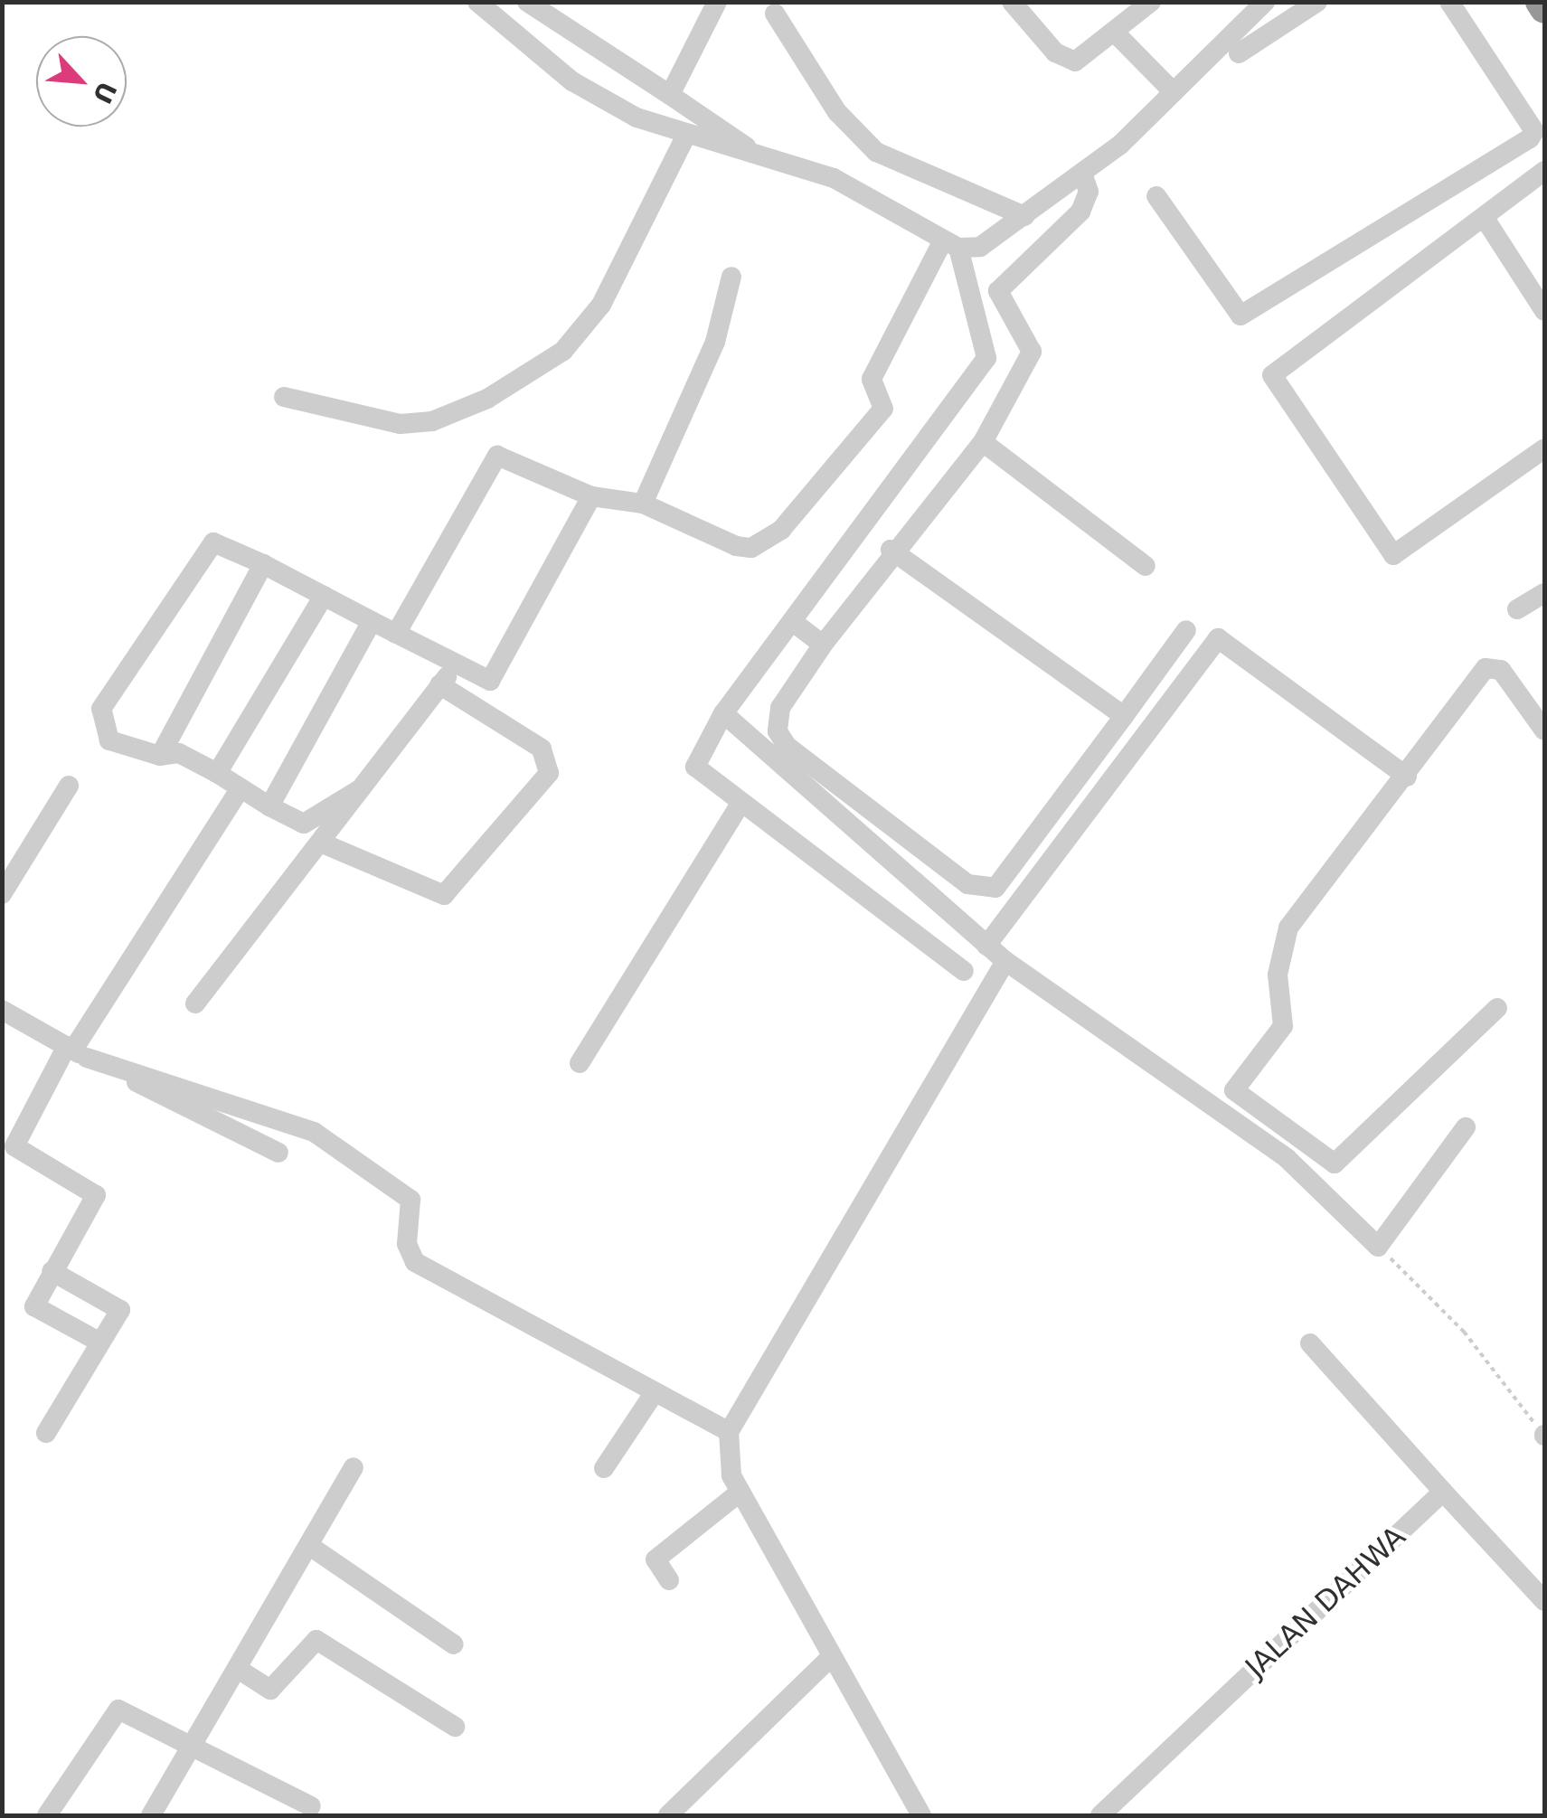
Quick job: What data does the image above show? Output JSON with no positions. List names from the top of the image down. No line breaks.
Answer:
{"streets":{"street":["JALAN DAHWA"]},"north":"bottom right"}
